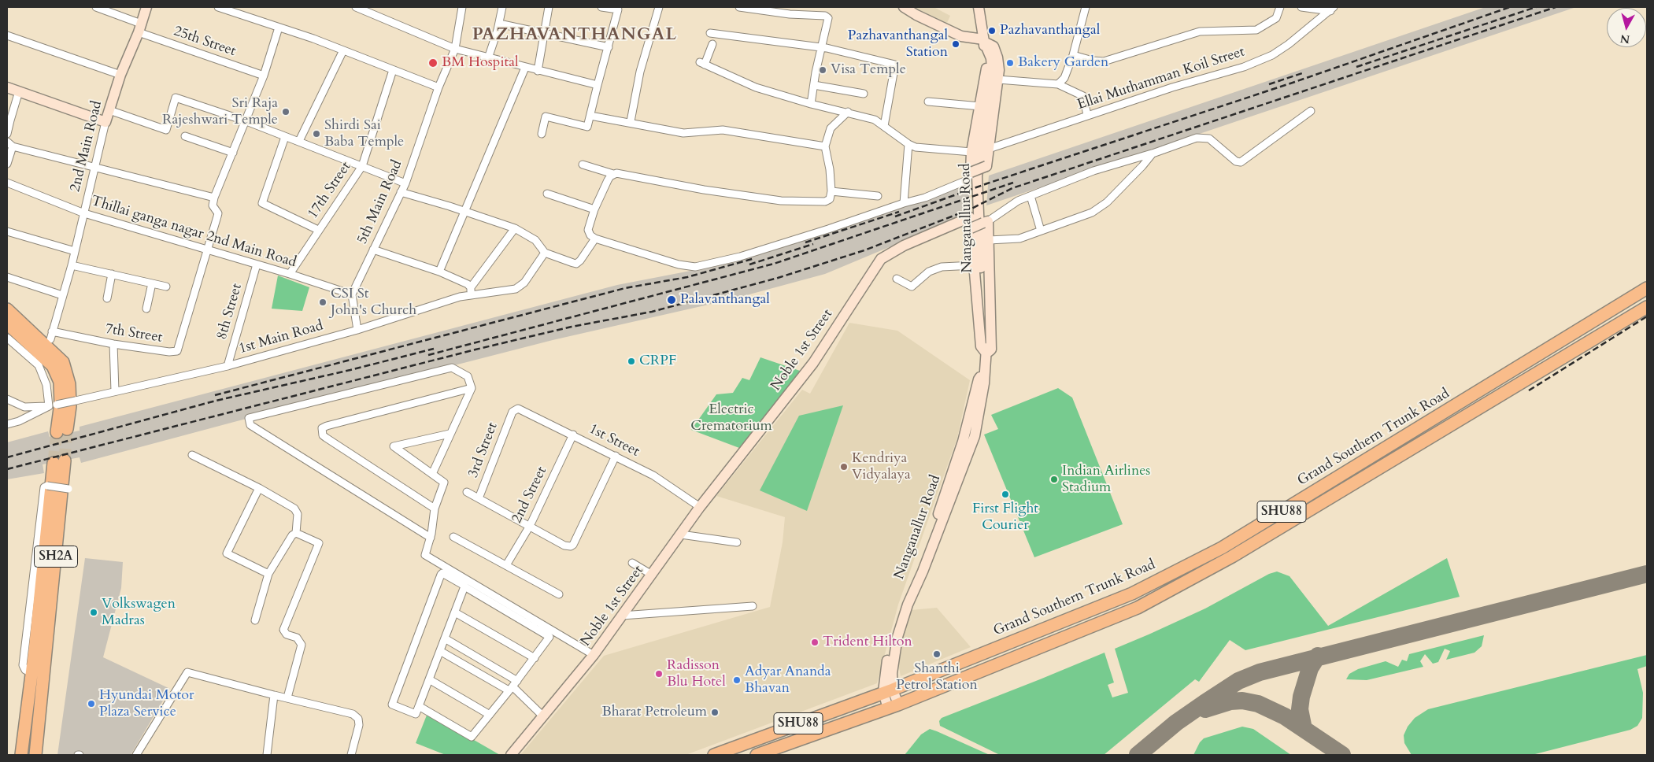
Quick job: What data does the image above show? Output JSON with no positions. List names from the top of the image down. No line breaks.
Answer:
{"streets":{"main road":["Grand Southern Trunk Road","SHU88","SH2A"],"street":["25th Street","Ellai Muthamman Koil Street","2nd Main Road","17th Street","5th Main Road","Nanganallur Road","Thillai ganga nagar 2nd Main Road","8th Street","7th Street","1st Main Road","Noble 1st Street","1st Street","3rd Street","2nd Street"]},"crossings":[["25th Street","2nd Main Road"],["2nd Main Road","Thillai ganga nagar 2nd Main Road"],["2nd Main Road","7th Street"],["17th Street","Thillai ganga nagar 2nd Main Road"],["5th Main Road","Thillai ganga nagar 2nd Main Road"],["Nanganallur Road","Grand Southern Trunk Road"],["Thillai ganga nagar 2nd Main Road","8th Street"],["Thillai ganga nagar 2nd Main Road","7th Street"],["8th Street","1st Main Road"],["Noble 1st Street","1st Street"],["1st Street","3rd Street"],["1st Street","2nd Street"]],"districts":["PAZHAVANTHANGAL"],"parks":["Electric Crematorium"],"places":["Pazhavanthangal","Pazhavanthangal Station","BM Hospital","Bakery Garden","Visa Temple","Sri Raja Rajeshwari Temple","Shirdi Sai Baba Temple","Palavanthangal","CSI St John's Church","CRPF","Kendriya Vidyalaya","Indian Airlines Stadium","First Flight Courier","Volkswagen Madras","Trident Hilton","Shanthi Petrol Station","Radisson Blu Hotel","Adyar Ananda Bhavan","Hyundai Motor Plaza Service","Bharat Petroleum"],"north":"bottom"}
